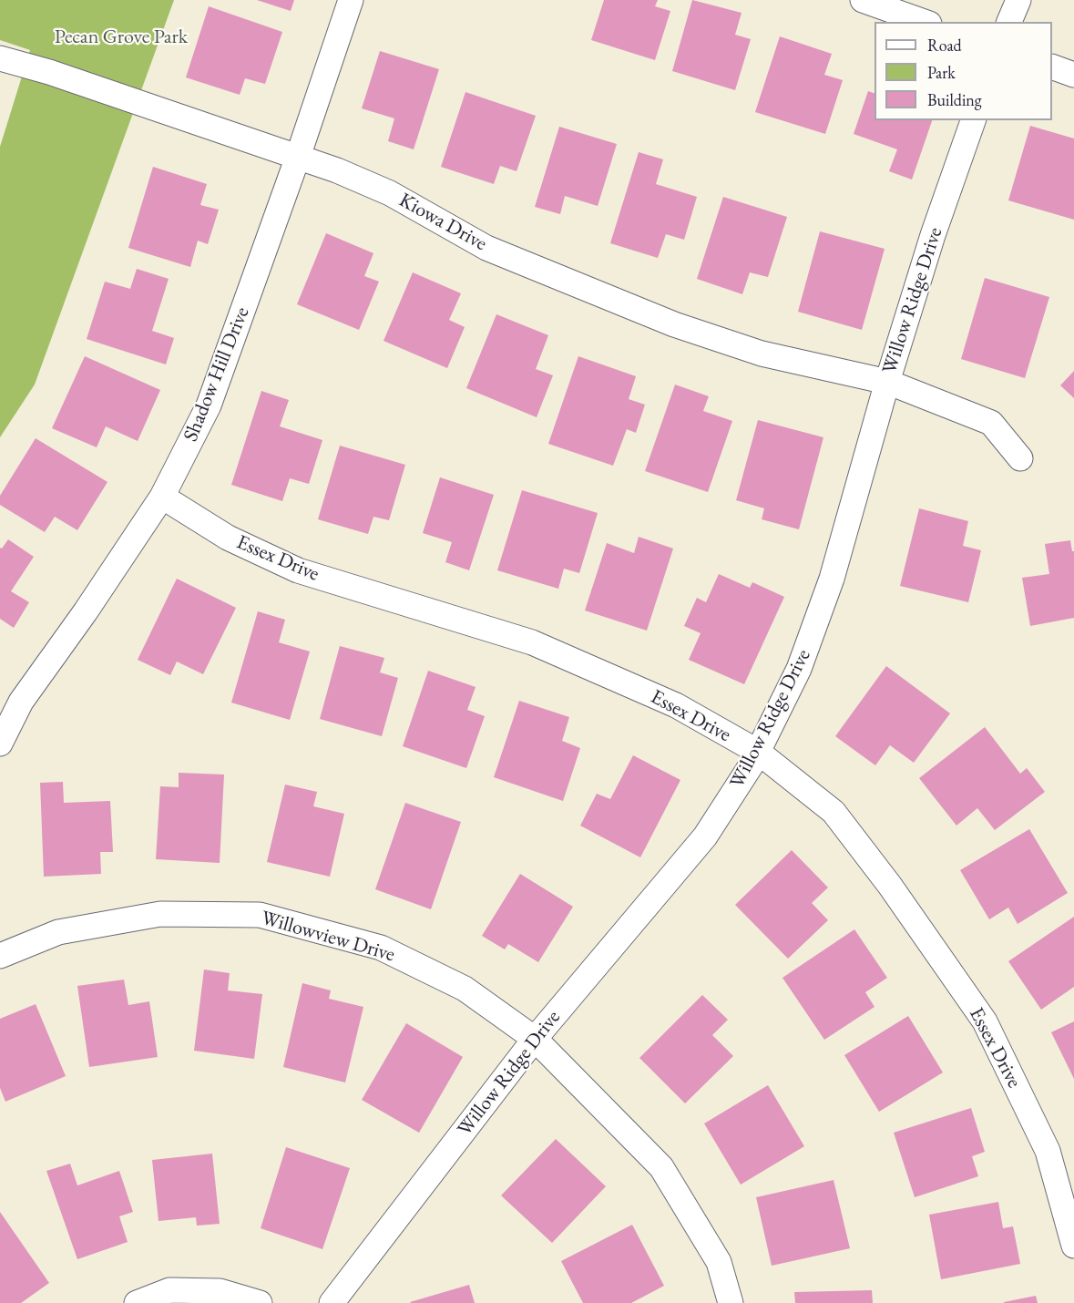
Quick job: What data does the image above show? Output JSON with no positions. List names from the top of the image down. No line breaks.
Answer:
{"streets":{"street":["Kiowa Drive","Willow Ridge Drive","Shadow Hill Drive","Essex Drive","Willowview Drive"]},"crossings":[["Kiowa Drive","Willow Ridge Drive"],["Kiowa Drive","Shadow Hill Drive"],["Willow Ridge Drive","Essex Drive"],["Willow Ridge Drive","Willowview Drive"],["Shadow Hill Drive","Essex Drive"]],"parks":["Pecan Grove Park"],"legend":["Road","Park","Building"]}
